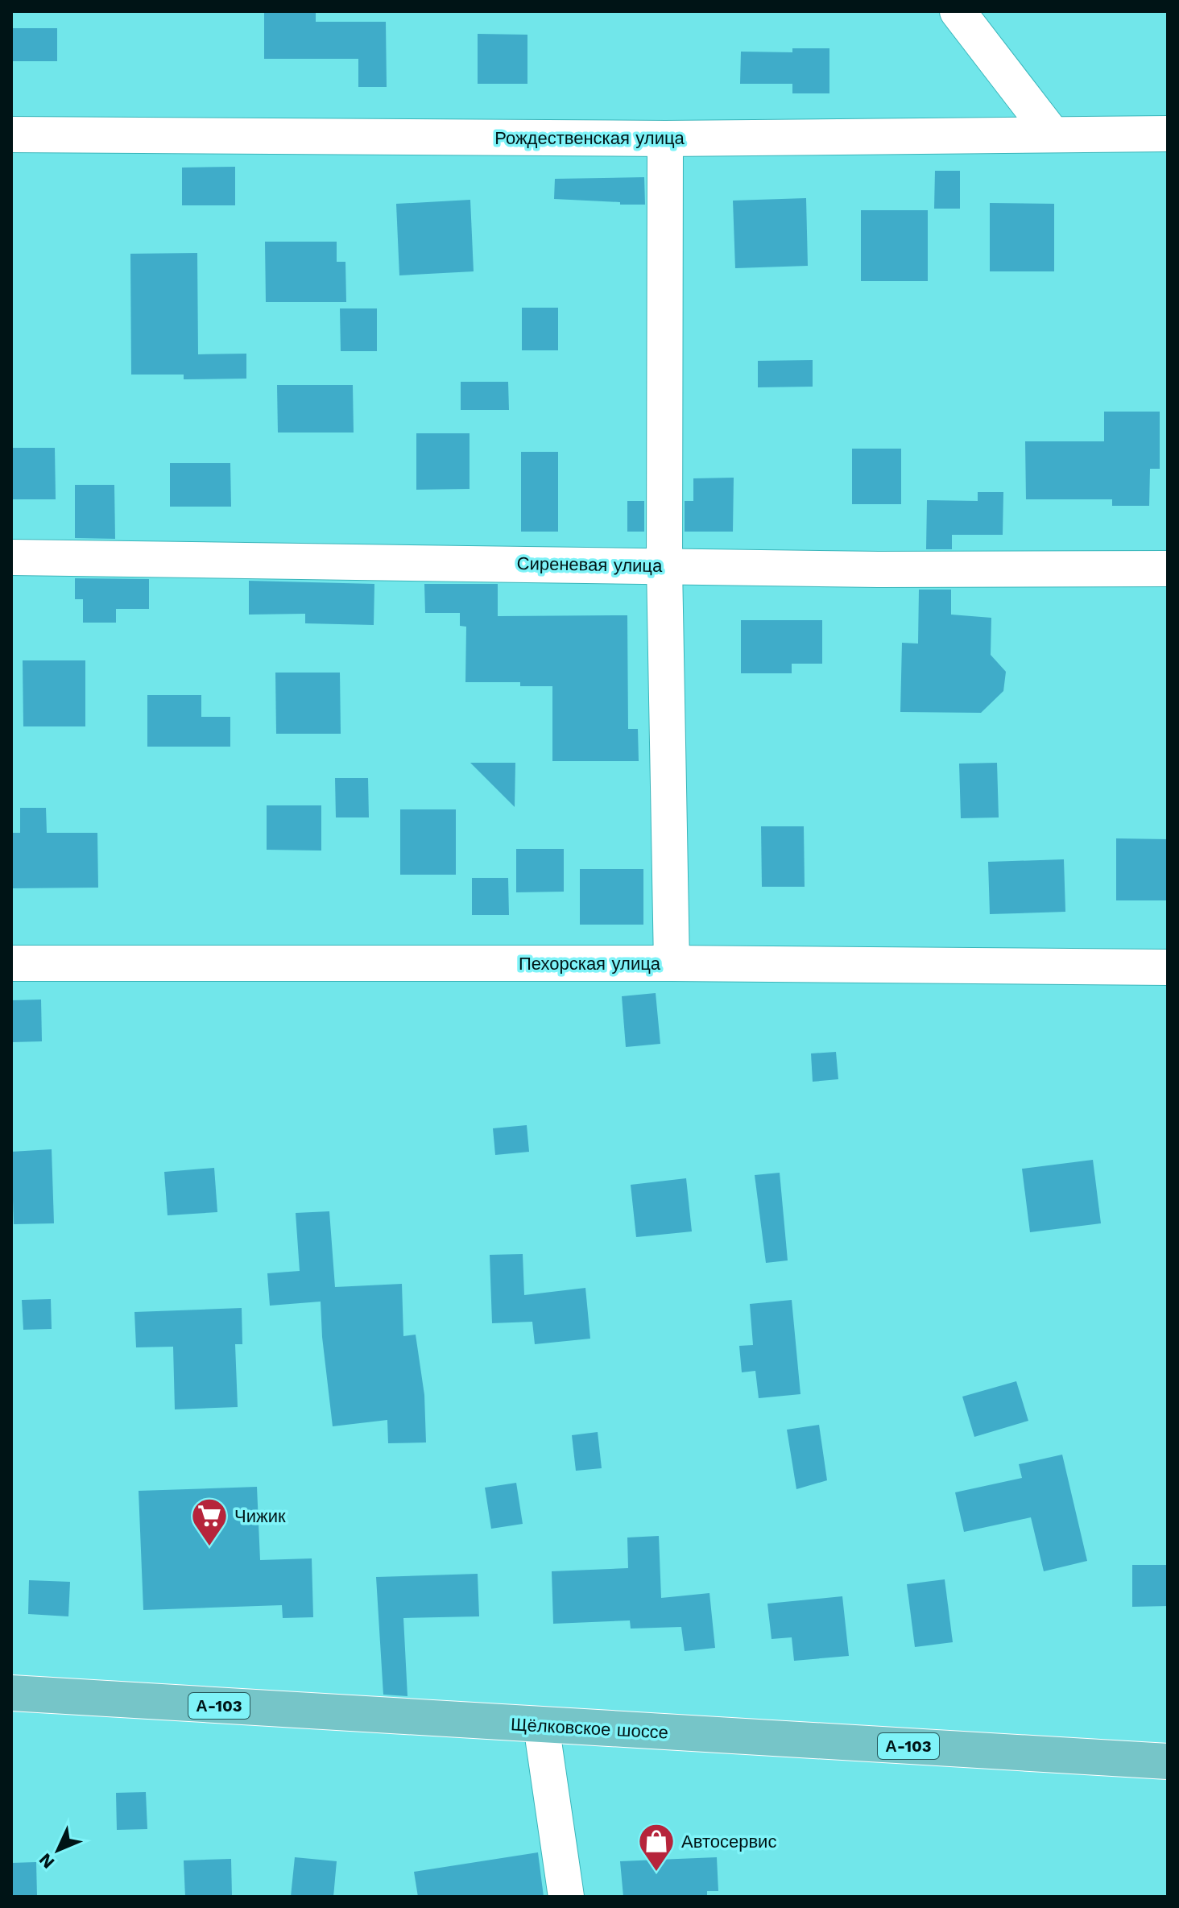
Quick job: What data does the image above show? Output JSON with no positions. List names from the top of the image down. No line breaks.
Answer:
{"streets":{"main road":["А-103","Щёлковское шоссе"],"street":["Рождественская улица","Сиреневая улица","Пехорская улица"]},"places":{"supermarket":["Чижик"],"shop":["Автосервис"]},"north":"bottom left"}
